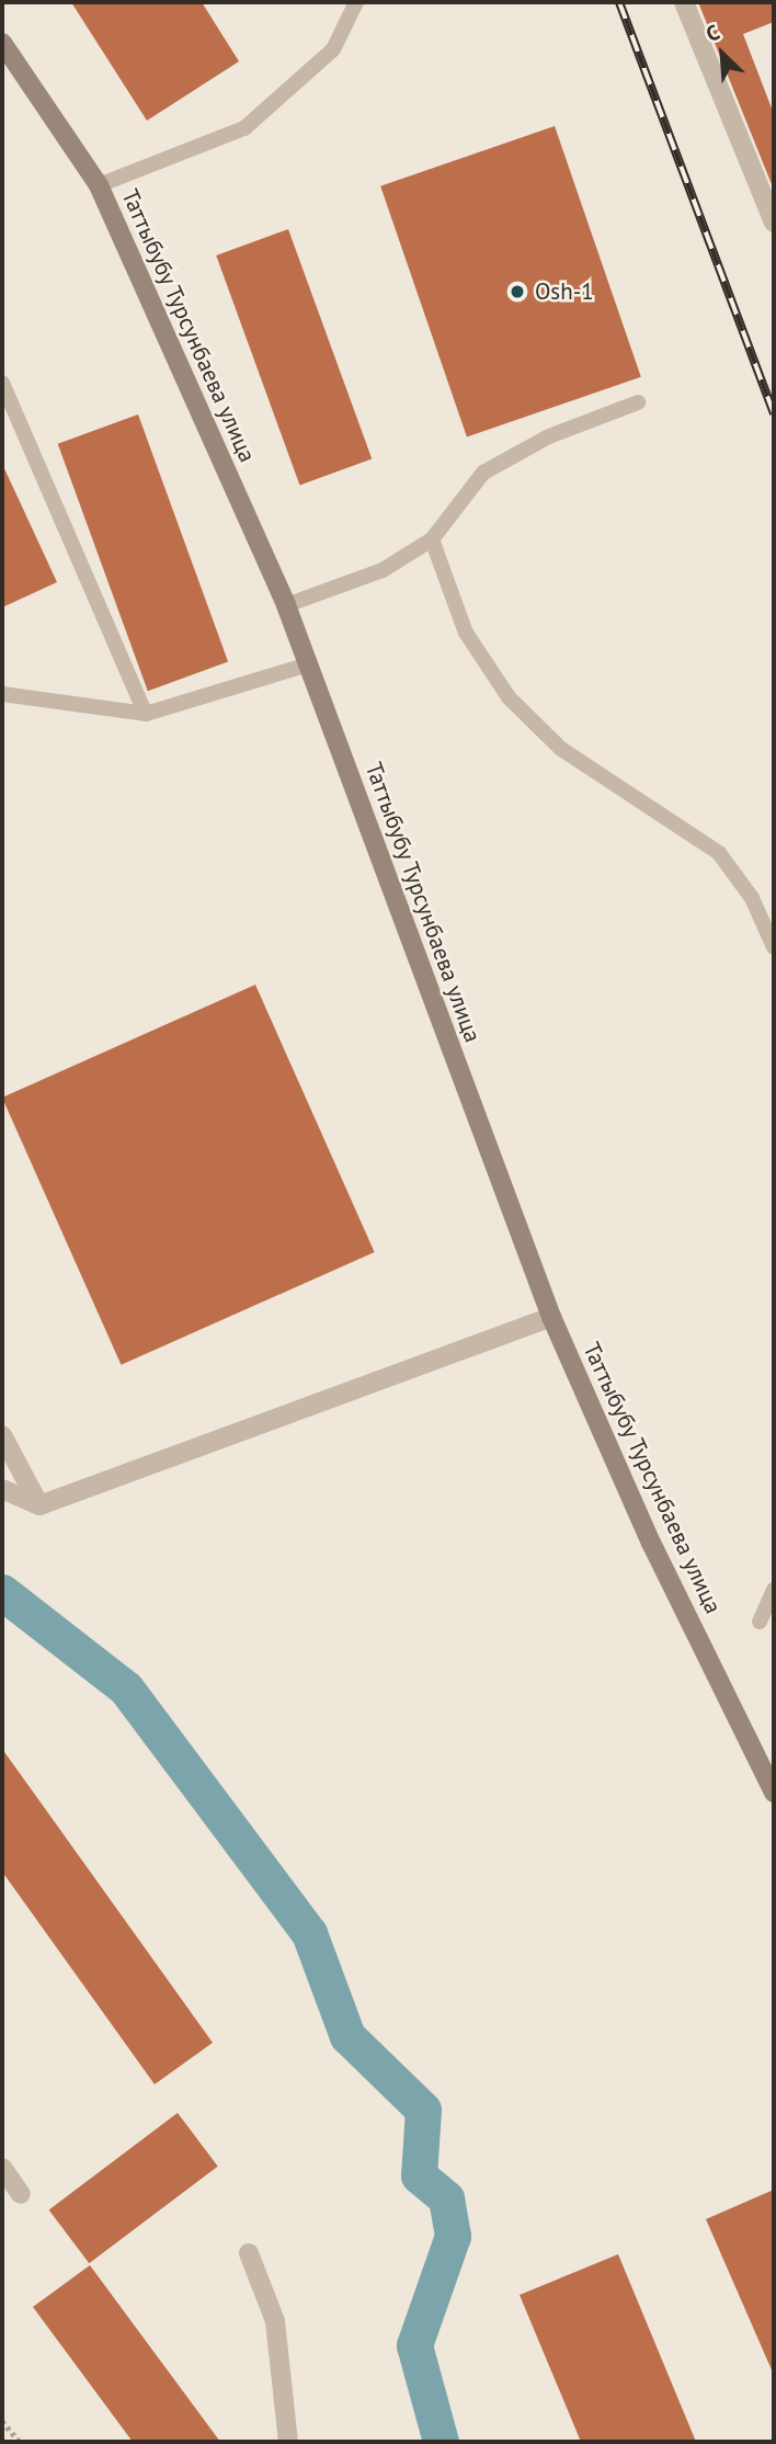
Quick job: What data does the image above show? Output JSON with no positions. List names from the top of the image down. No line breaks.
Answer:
{"streets":{"street":["Таттыбубу Турсунбаева улица"]},"places":["Osh-1"],"north":"top left"}
